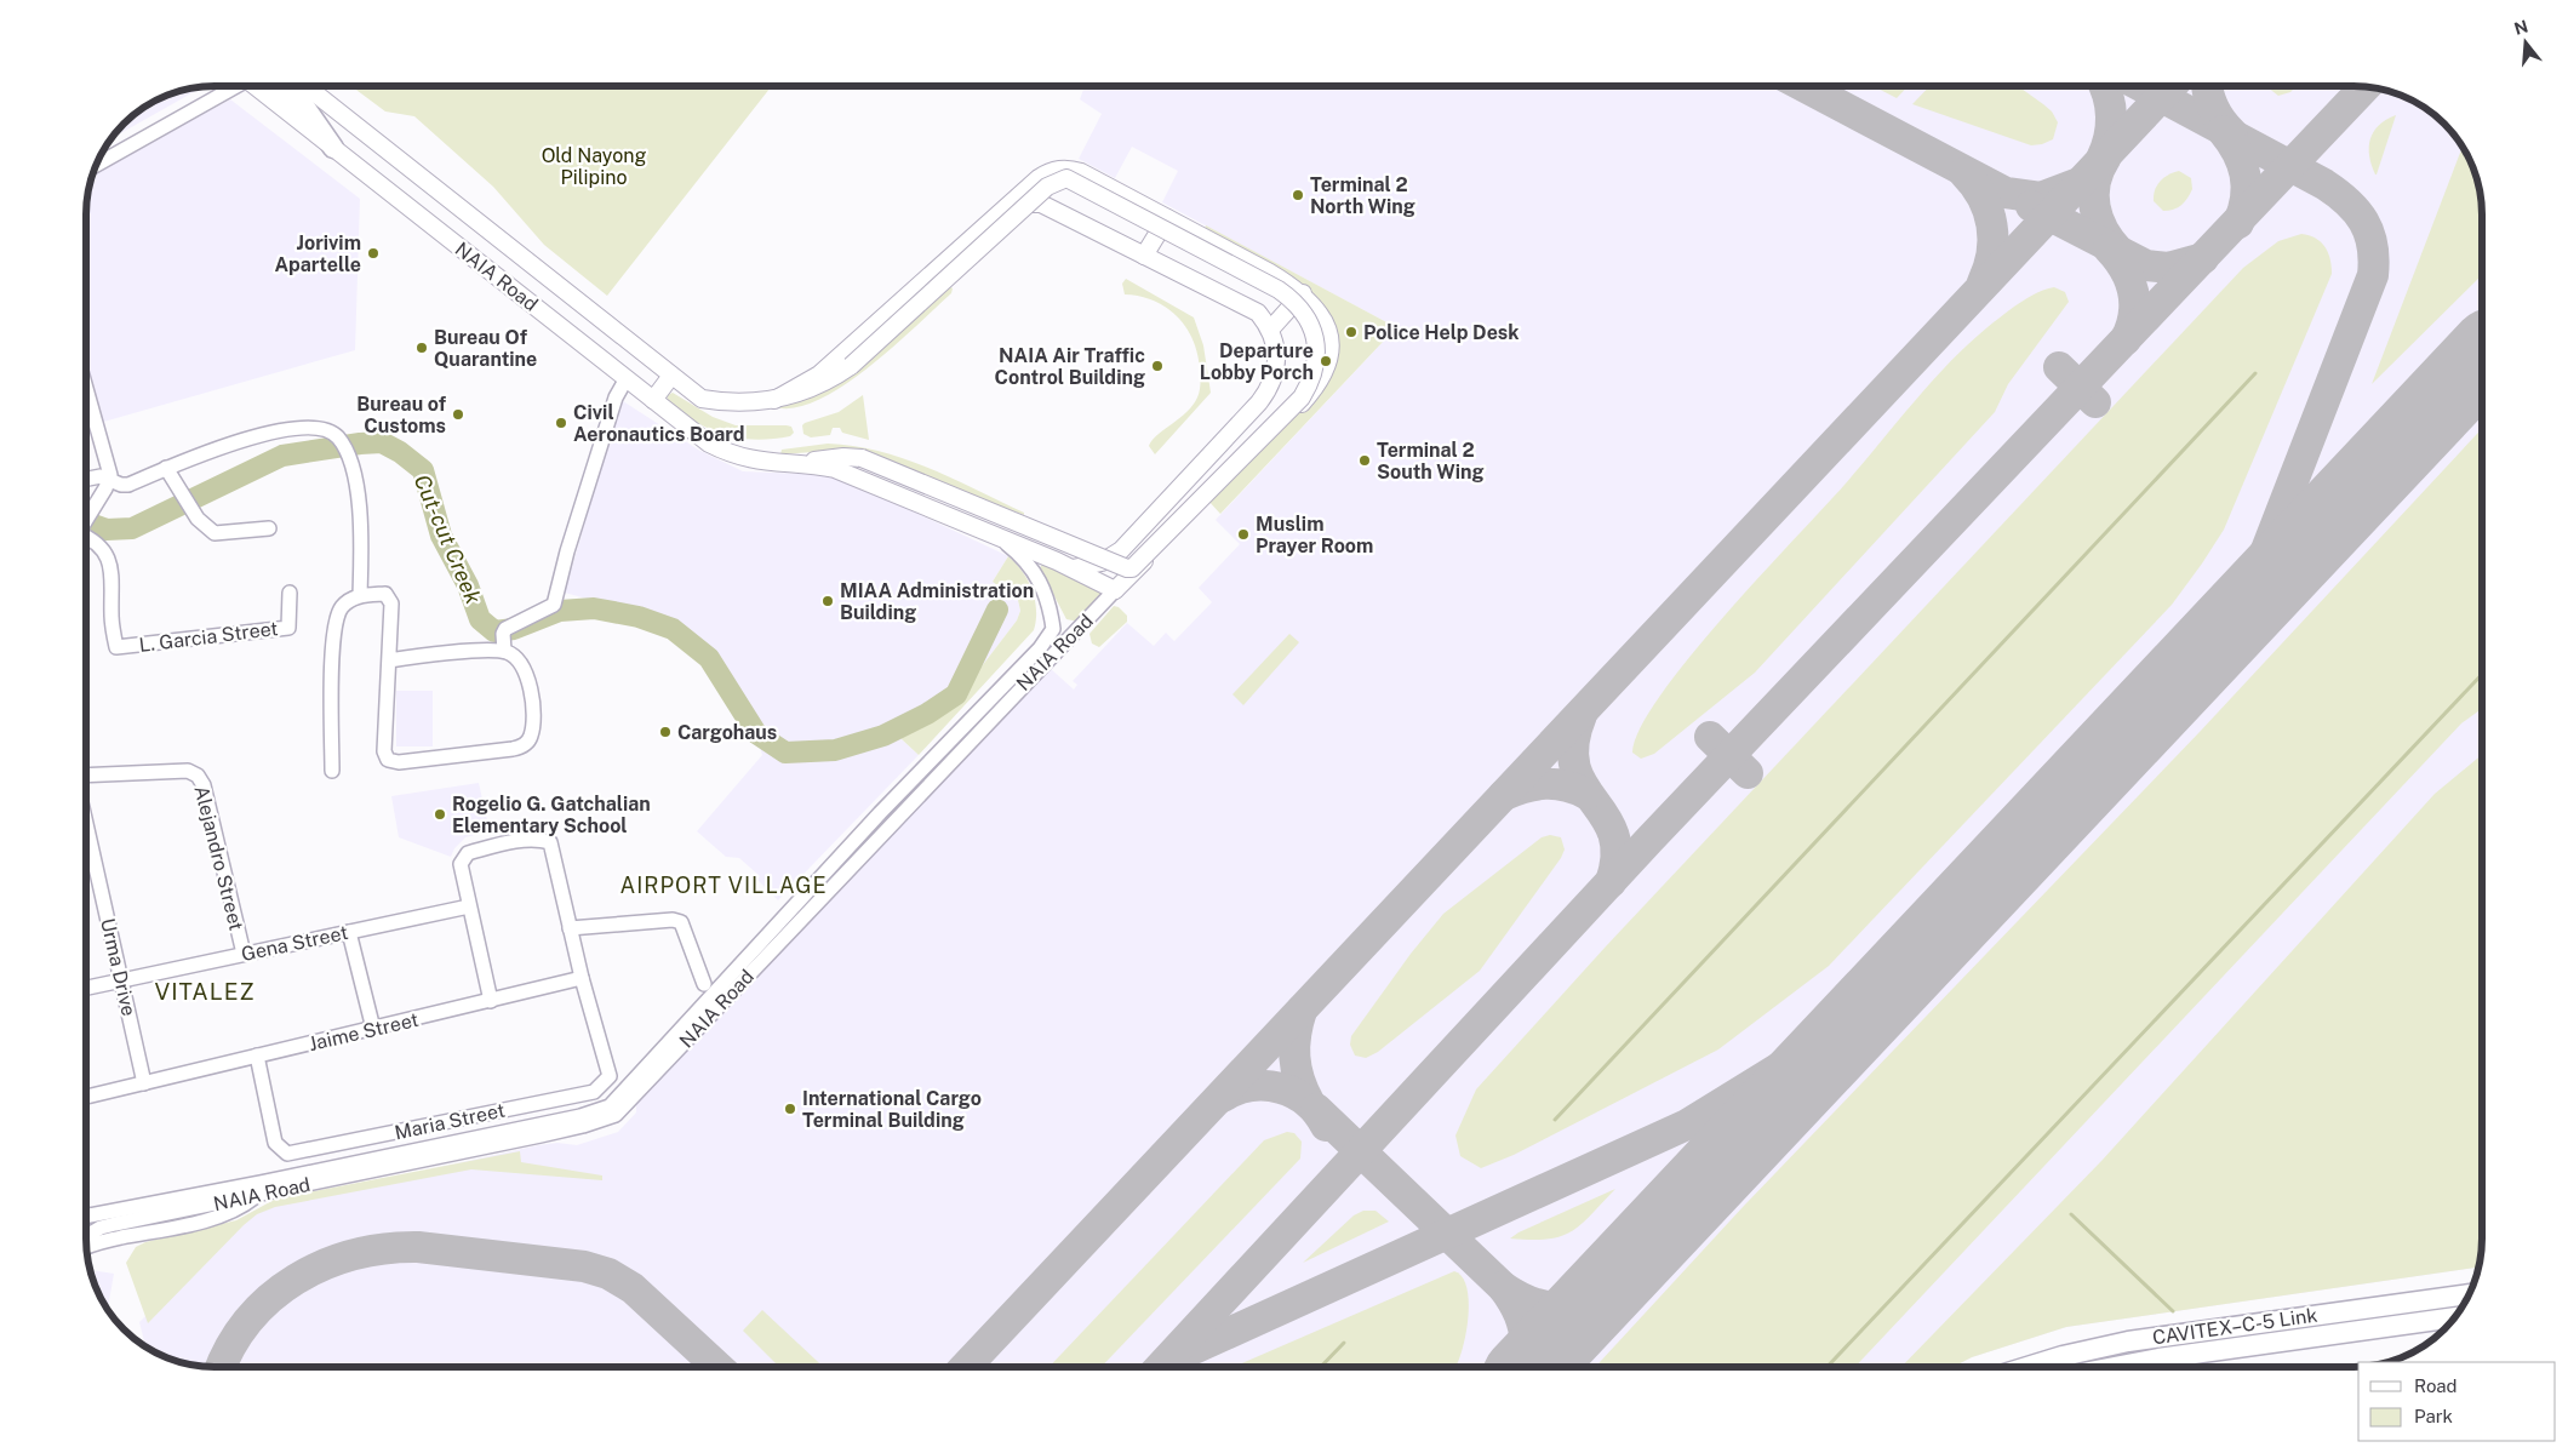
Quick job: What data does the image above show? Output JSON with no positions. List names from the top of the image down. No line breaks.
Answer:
{"streets":{"highway":["CAVITEX–C-5 Link"],"main road":["NAIA Road"],"street":["L. Garcia Street","Alejandro Street","Gena Street","Urma Drive","Jaime Street","Maria Street"]},"crossings":[["Alejandro Street","Gena Street"],["Gena Street","Urma Drive"],["Urma Drive","Jaime Street"],["Jaime Street","Maria Street"]],"districts":["AIRPORT VILLAGE","VITALEZ"],"water":["Cut-cut Creek"],"parks":["Old Nayong Pilipino"],"places":["Terminal 2 North Wing","Jorivim Apartelle","Police Help Desk","Bureau Of Quarantine","Departure Lobby Porch","NAIA Air Traffic Control Building","Bureau of Customs","Civil Aeronautics Board","Terminal 2 South Wing","Muslim Prayer Room","MIAA Administration Building","Cargohaus","Rogelio G. Gatchalian Elementary School","International Cargo Terminal Building"],"legend":["Road","Park"],"north":"top"}
